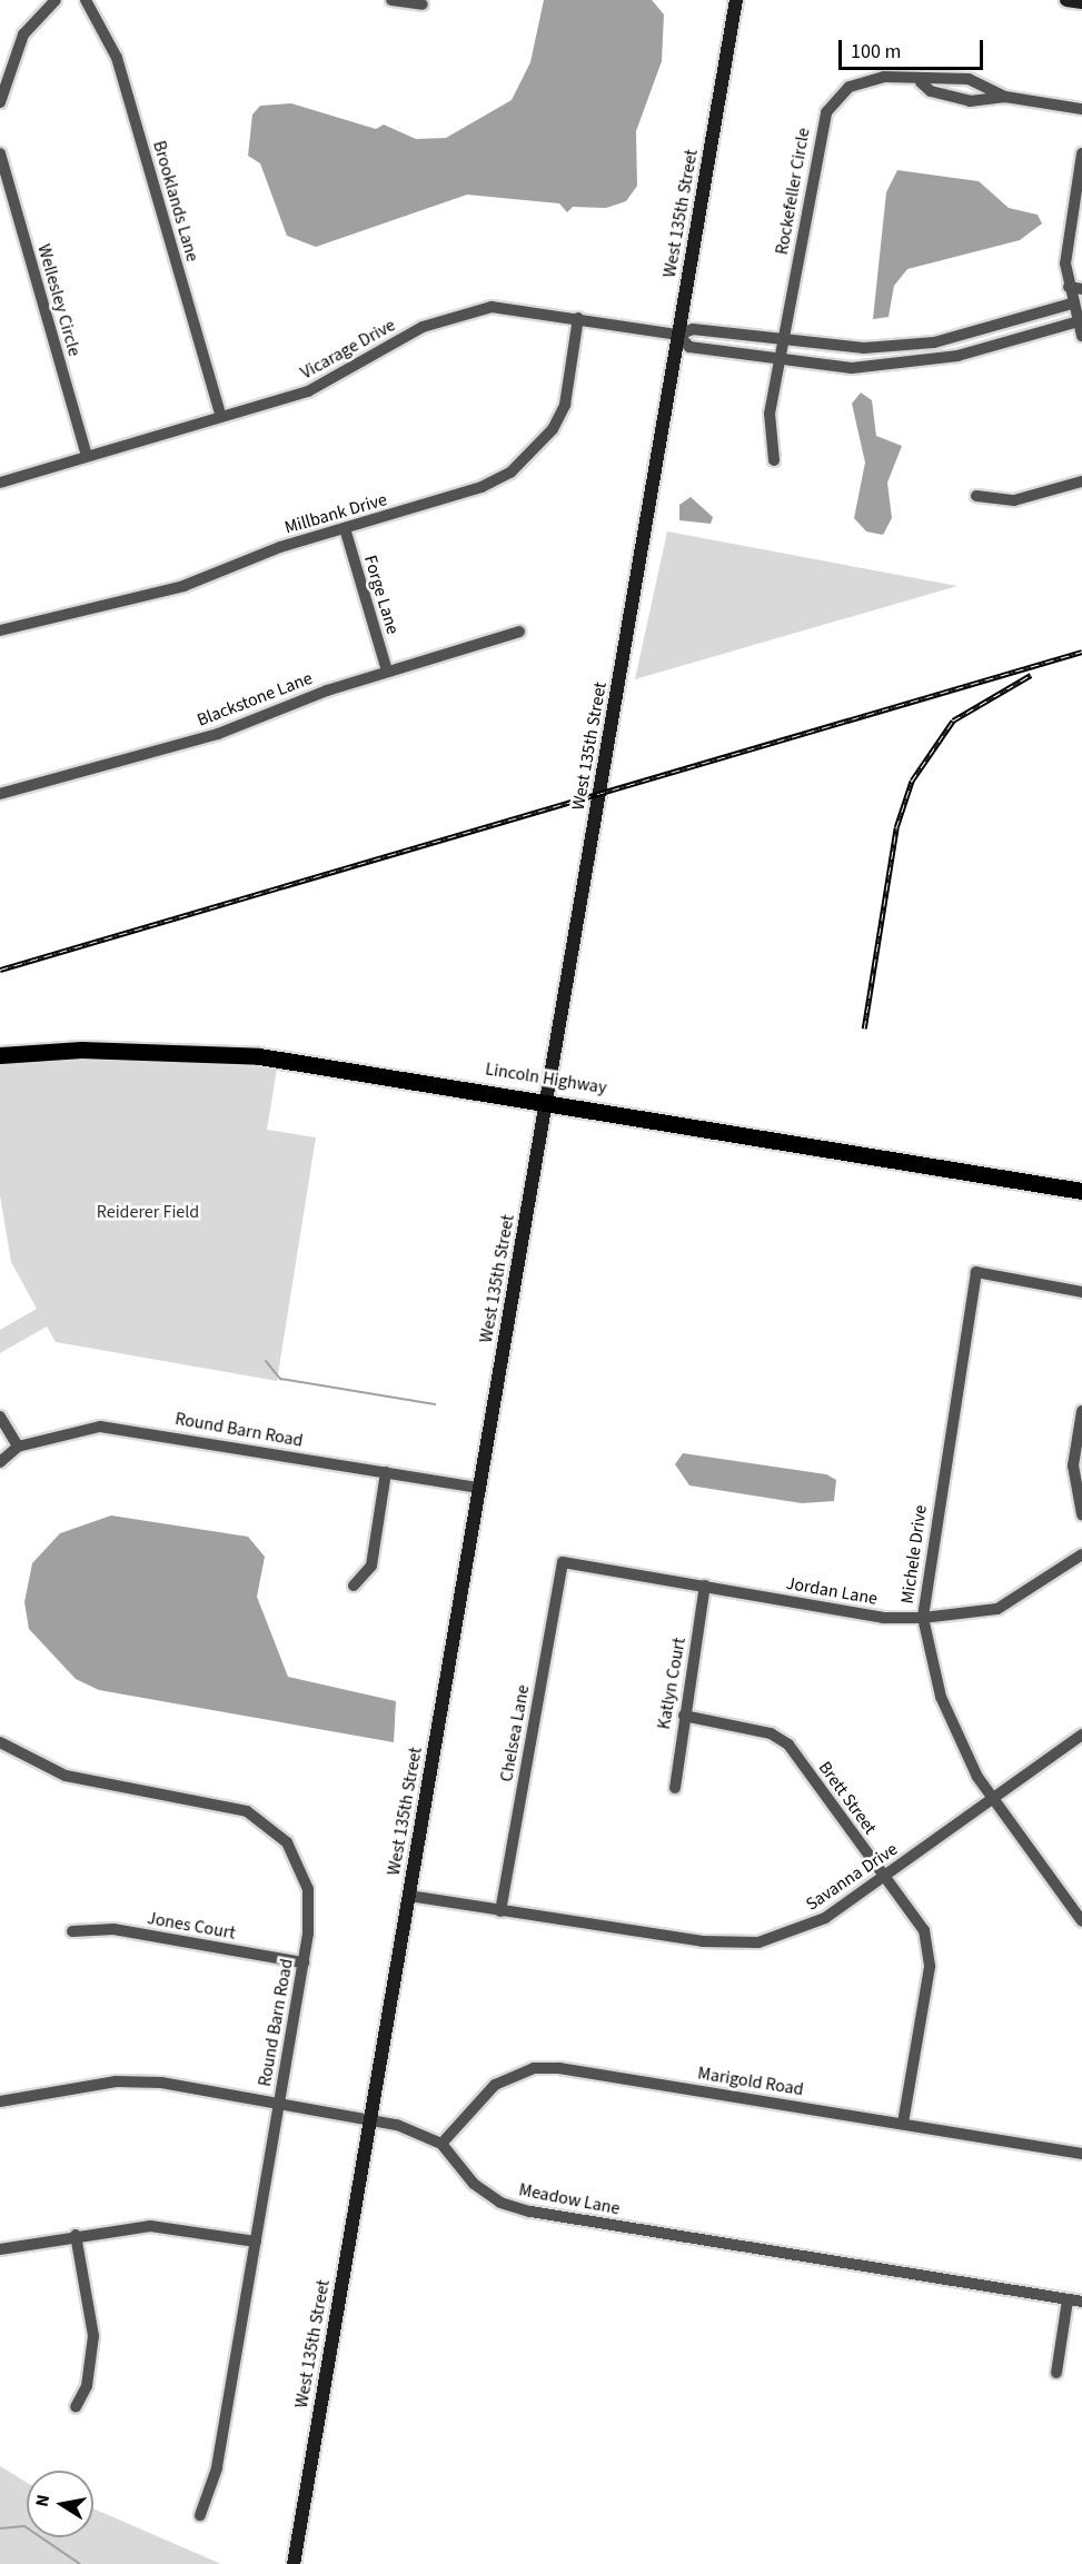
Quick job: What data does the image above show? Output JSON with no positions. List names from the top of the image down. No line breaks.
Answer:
{"streets":{"main road":["Lincoln Highway"],"street":["Rockefeller Circle","Brooklands Lane","West 135th Street","Wellesley Circle","Vicarage Drive","Millbank Drive","Forge Lane","Blackstone Lane","Round Barn Road","Michele Drive","Jordan Lane","Katlyn Court","Chelsea Lane","Brett Street","Savanna Drive","Jones Court","Marigold Road","Meadow Lane"]},"crossings":[["Rockefeller Circle","Vicarage Drive"],["Brooklands Lane","Vicarage Drive"],["West 135th Street","Vicarage Drive"],["West 135th Street","Lincoln Highway"],["West 135th Street","Round Barn Road"],["West 135th Street","Savanna Drive"],["West 135th Street","Meadow Lane"],["Wellesley Circle","Vicarage Drive"],["Vicarage Drive","Millbank Drive"],["Millbank Drive","Forge Lane"],["Forge Lane","Blackstone Lane"],["Round Barn Road","Jones Court"],["Round Barn Road","Meadow Lane"],["Michele Drive","Jordan Lane"],["Michele Drive","Savanna Drive"],["Jordan Lane","Katlyn Court"],["Jordan Lane","Chelsea Lane"],["Katlyn Court","Brett Street"],["Chelsea Lane","Savanna Drive"],["Brett Street","Savanna Drive"],["Brett Street","Marigold Road"],["Marigold Road","Meadow Lane"]],"parks":["Reiderer Field"],"scale_bar":"100 m","north":"left"}
